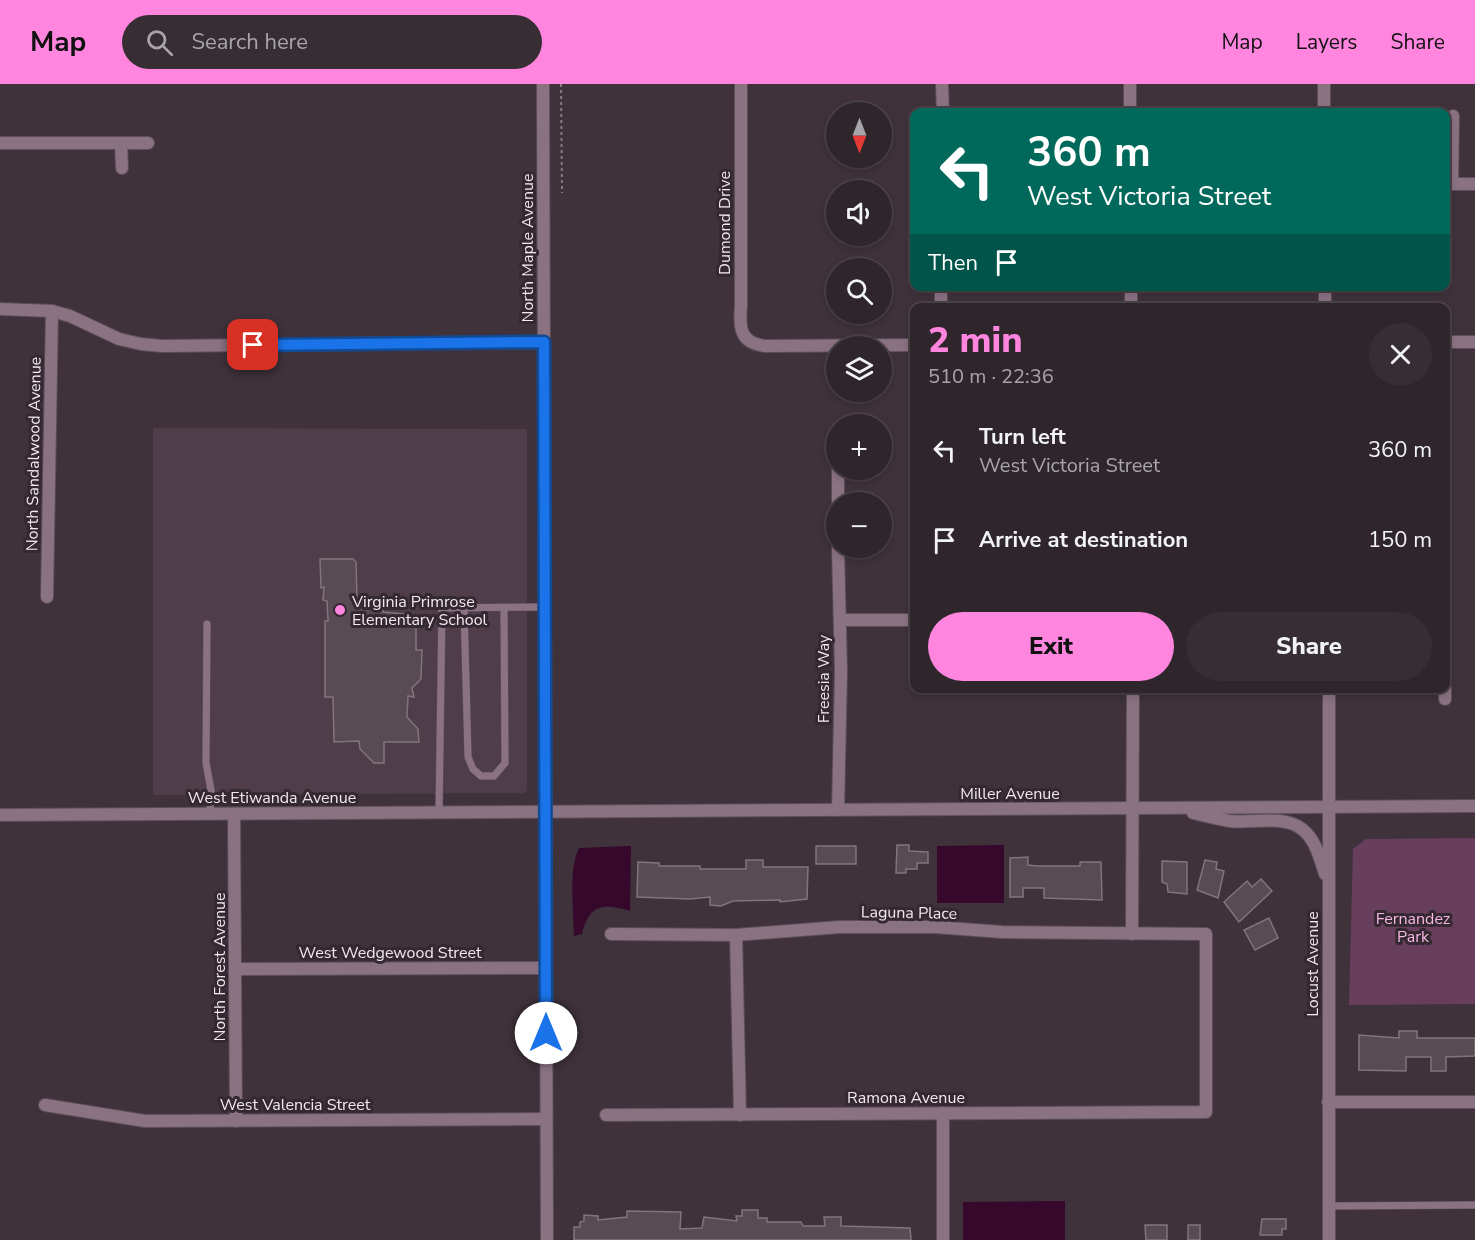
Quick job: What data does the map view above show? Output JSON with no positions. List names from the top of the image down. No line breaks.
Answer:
{"streets":{"street":["Dumond Drive","North Maple Avenue","North Sandalwood Avenue","Freesia Way","Miller Avenue","West Etiwanda Avenue","Laguna Place","West Wedgewood Street","Locust Avenue","North Forest Avenue","Ramona Avenue","West Valencia Street"]},"crossings":[["North Maple Avenue","Miller Avenue"],["North Maple Avenue","West Etiwanda Avenue"],["North Maple Avenue","West Wedgewood Street"],["North Maple Avenue","West Valencia Street"],["Freesia Way","Miller Avenue"],["Miller Avenue","West Etiwanda Avenue"],["Miller Avenue","Locust Avenue"],["West Etiwanda Avenue","North Forest Avenue"],["Laguna Place","Ramona Avenue"],["West Wedgewood Street","North Forest Avenue"],["North Forest Avenue","West Valencia Street"]],"parks":["Fernandez Park"],"places":["Virginia Primrose Elementary School"],"north":"bottom","page":{"header":"Map","search":"Search here","nav":["Map","Layers","Share"],"map_buttons":["+","−"],"turn":["360 m","West Victoria Street"],"then":"Then","heading":["2 min","510 m · 22:36"],"list":[{"name":"Turn left","note":"West Victoria Street","value":"360 m"},{"name":"Arrive at destination","value":"150 m"}],"buttons":["Exit","Share"]}}
